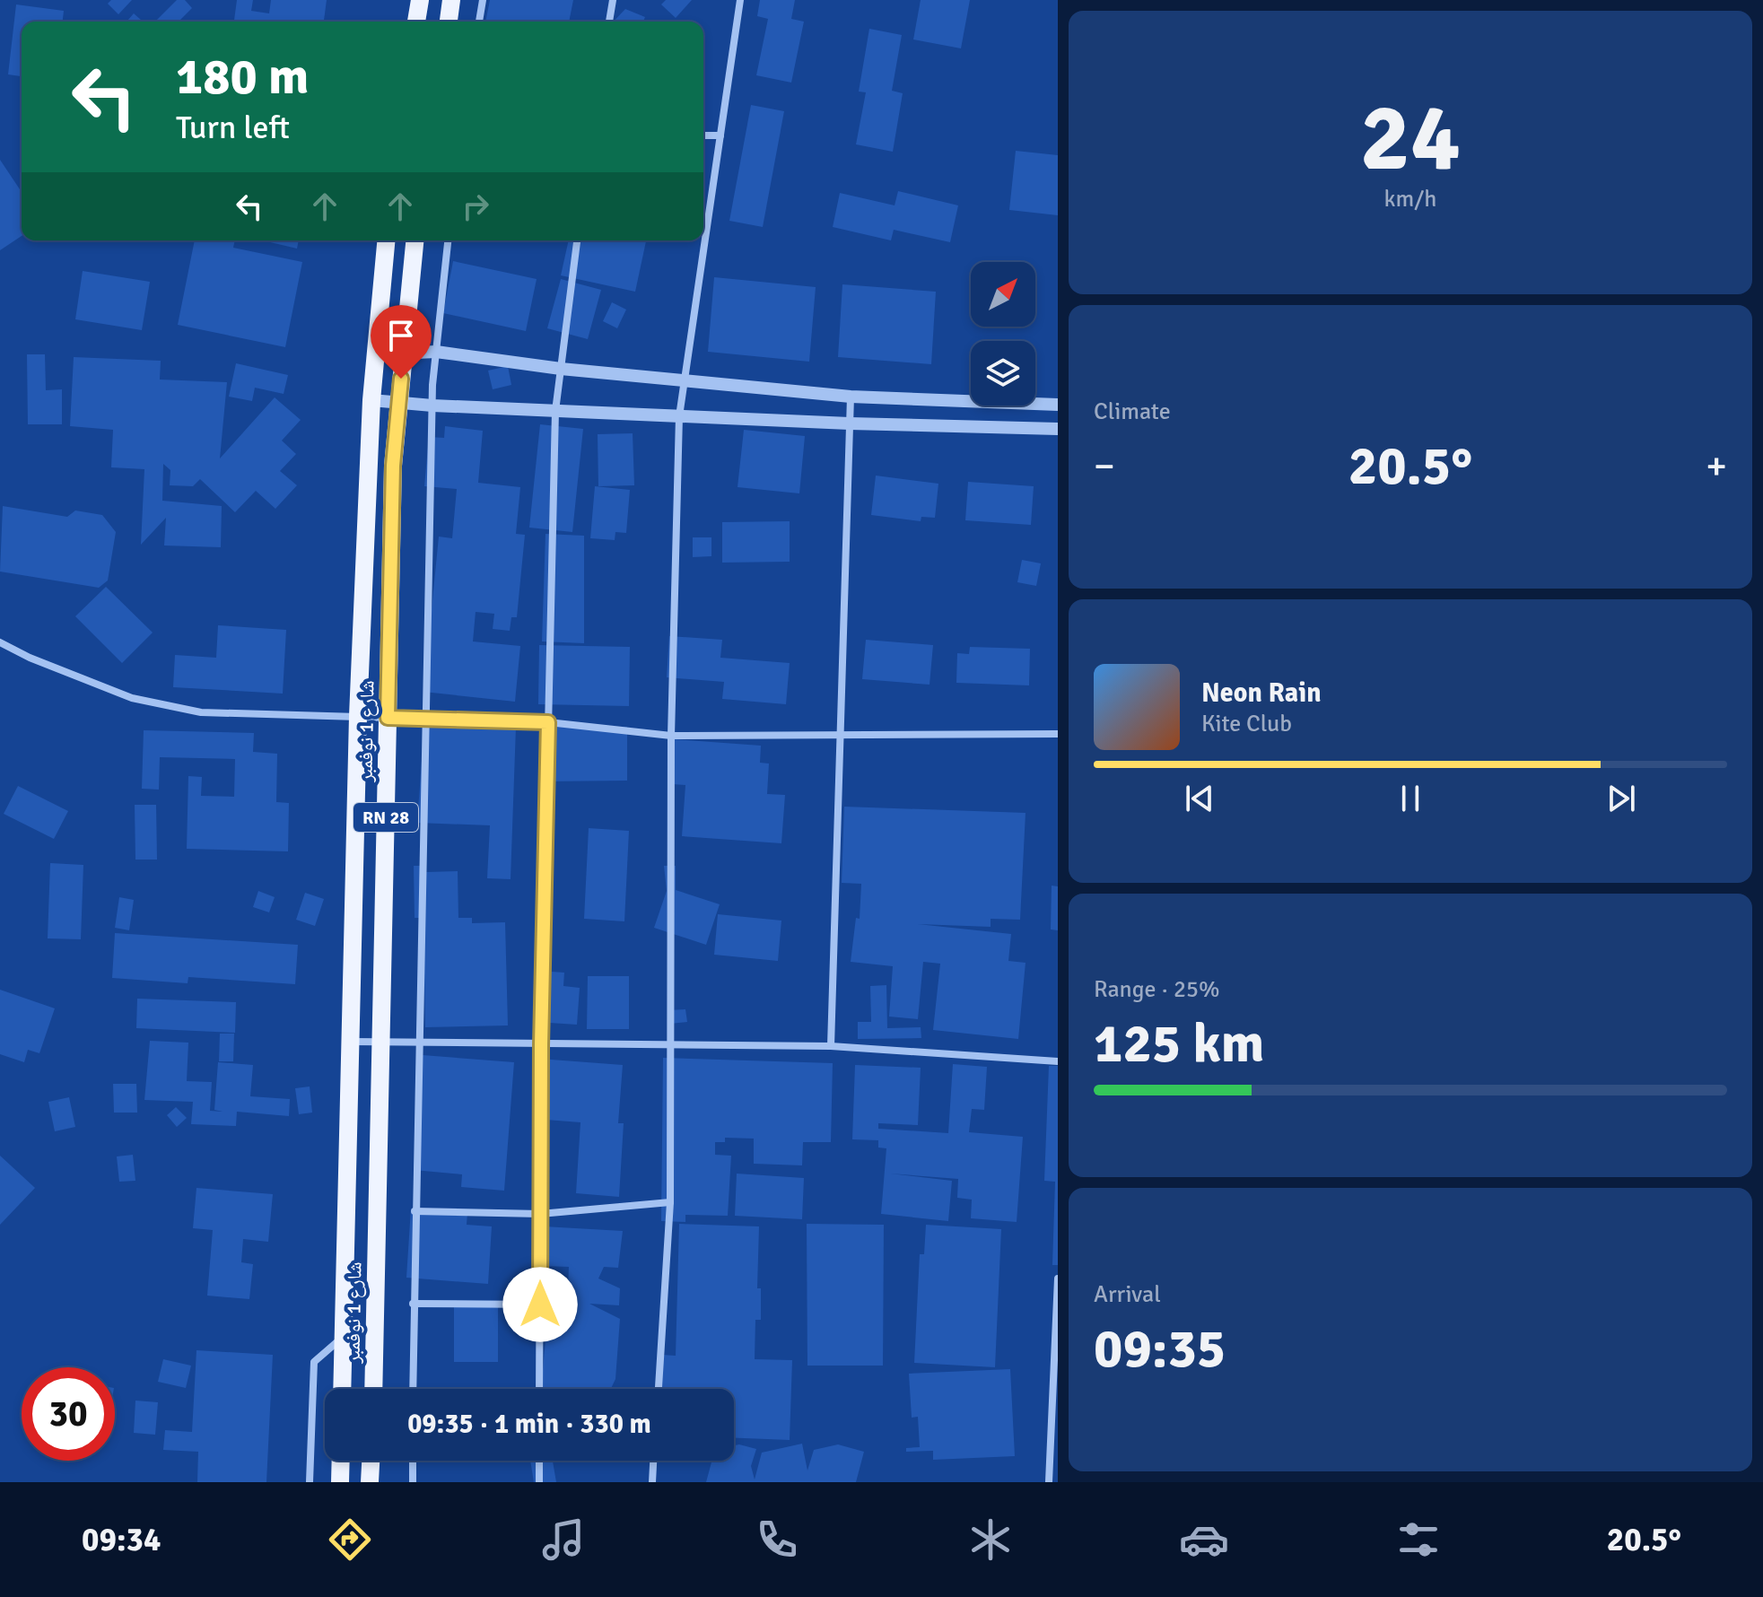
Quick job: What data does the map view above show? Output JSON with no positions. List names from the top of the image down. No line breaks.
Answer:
{"streets":{"main road":["شارع 1 نوفمبر","RN 28"]},"north":"top right","page":{"tile":[["24","km/h"],"Climate",["Range · 25%","125 km"],["Arrival","09:35"]],"turn":["180 m","Turn left"],"heat":["−","20.5°","+"],"song":["Neon Rain","Kite Club"],"limit":"30","trip":"09:35 · 1 min · 330 m","tabs":["09:34","20.5°"]}}
